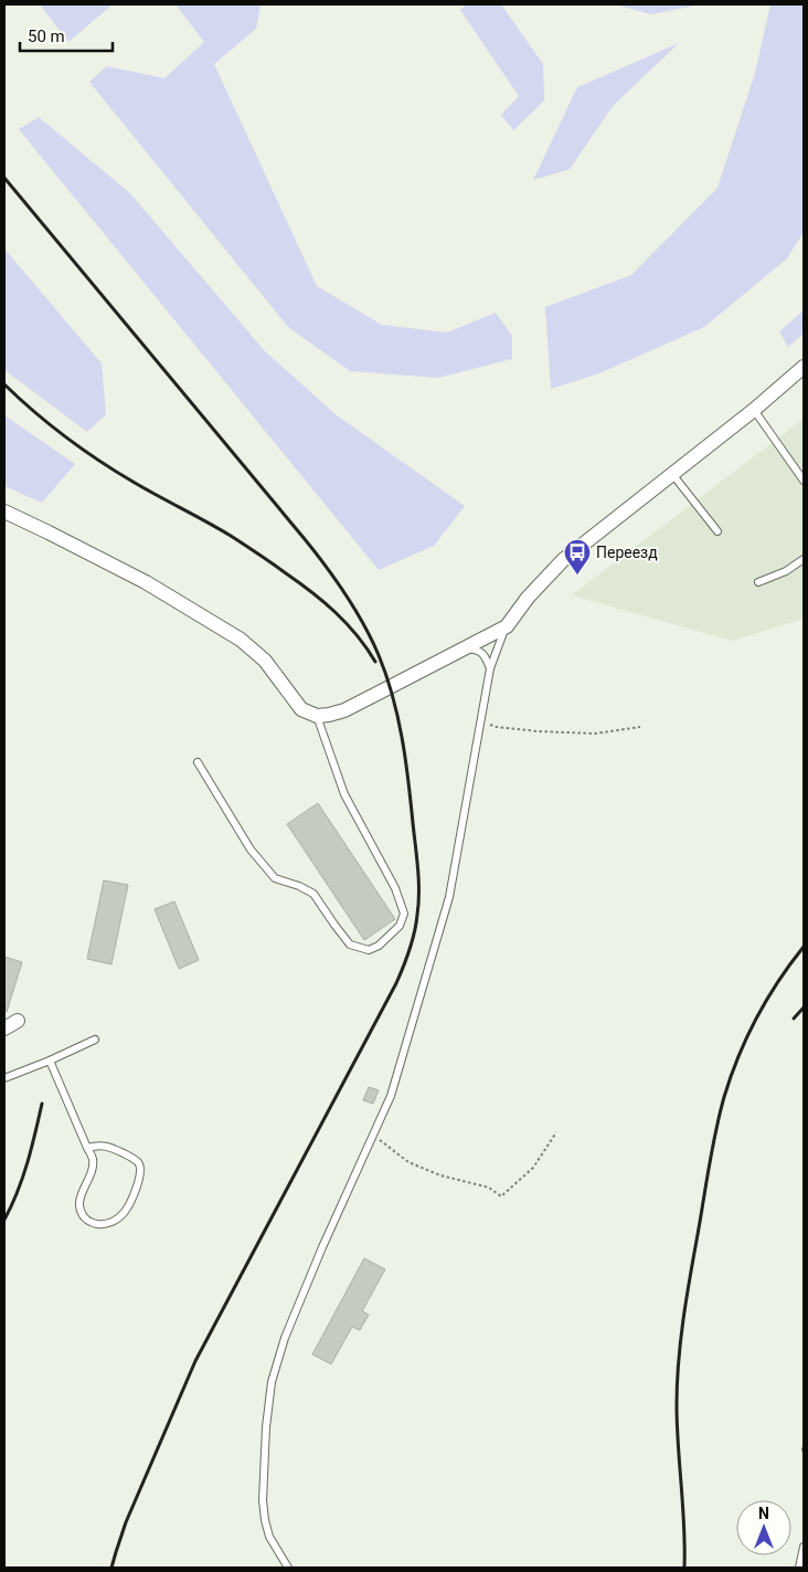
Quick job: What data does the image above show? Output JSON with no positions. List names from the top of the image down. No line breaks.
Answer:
{"places":{"bus stop":["Переезд"]},"scale_bar":"50 m","north":"top"}
